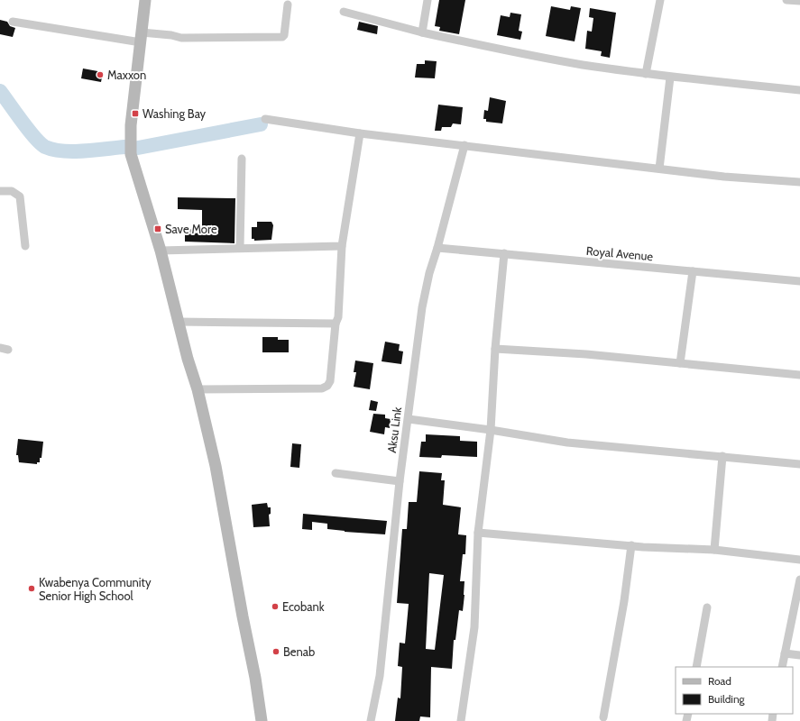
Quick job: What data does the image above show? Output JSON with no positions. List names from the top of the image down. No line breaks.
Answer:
{"streets":{"street":["Royal Avenue","Aksu Link"]},"crossings":[["Royal Avenue","Aksu Link"]],"places":{"other":["Maxxon","Kwabenya Community Senior High School","Ecobank","Benab"],"transit":["Washing Bay","Save More"]},"legend":["Road","Building"]}
